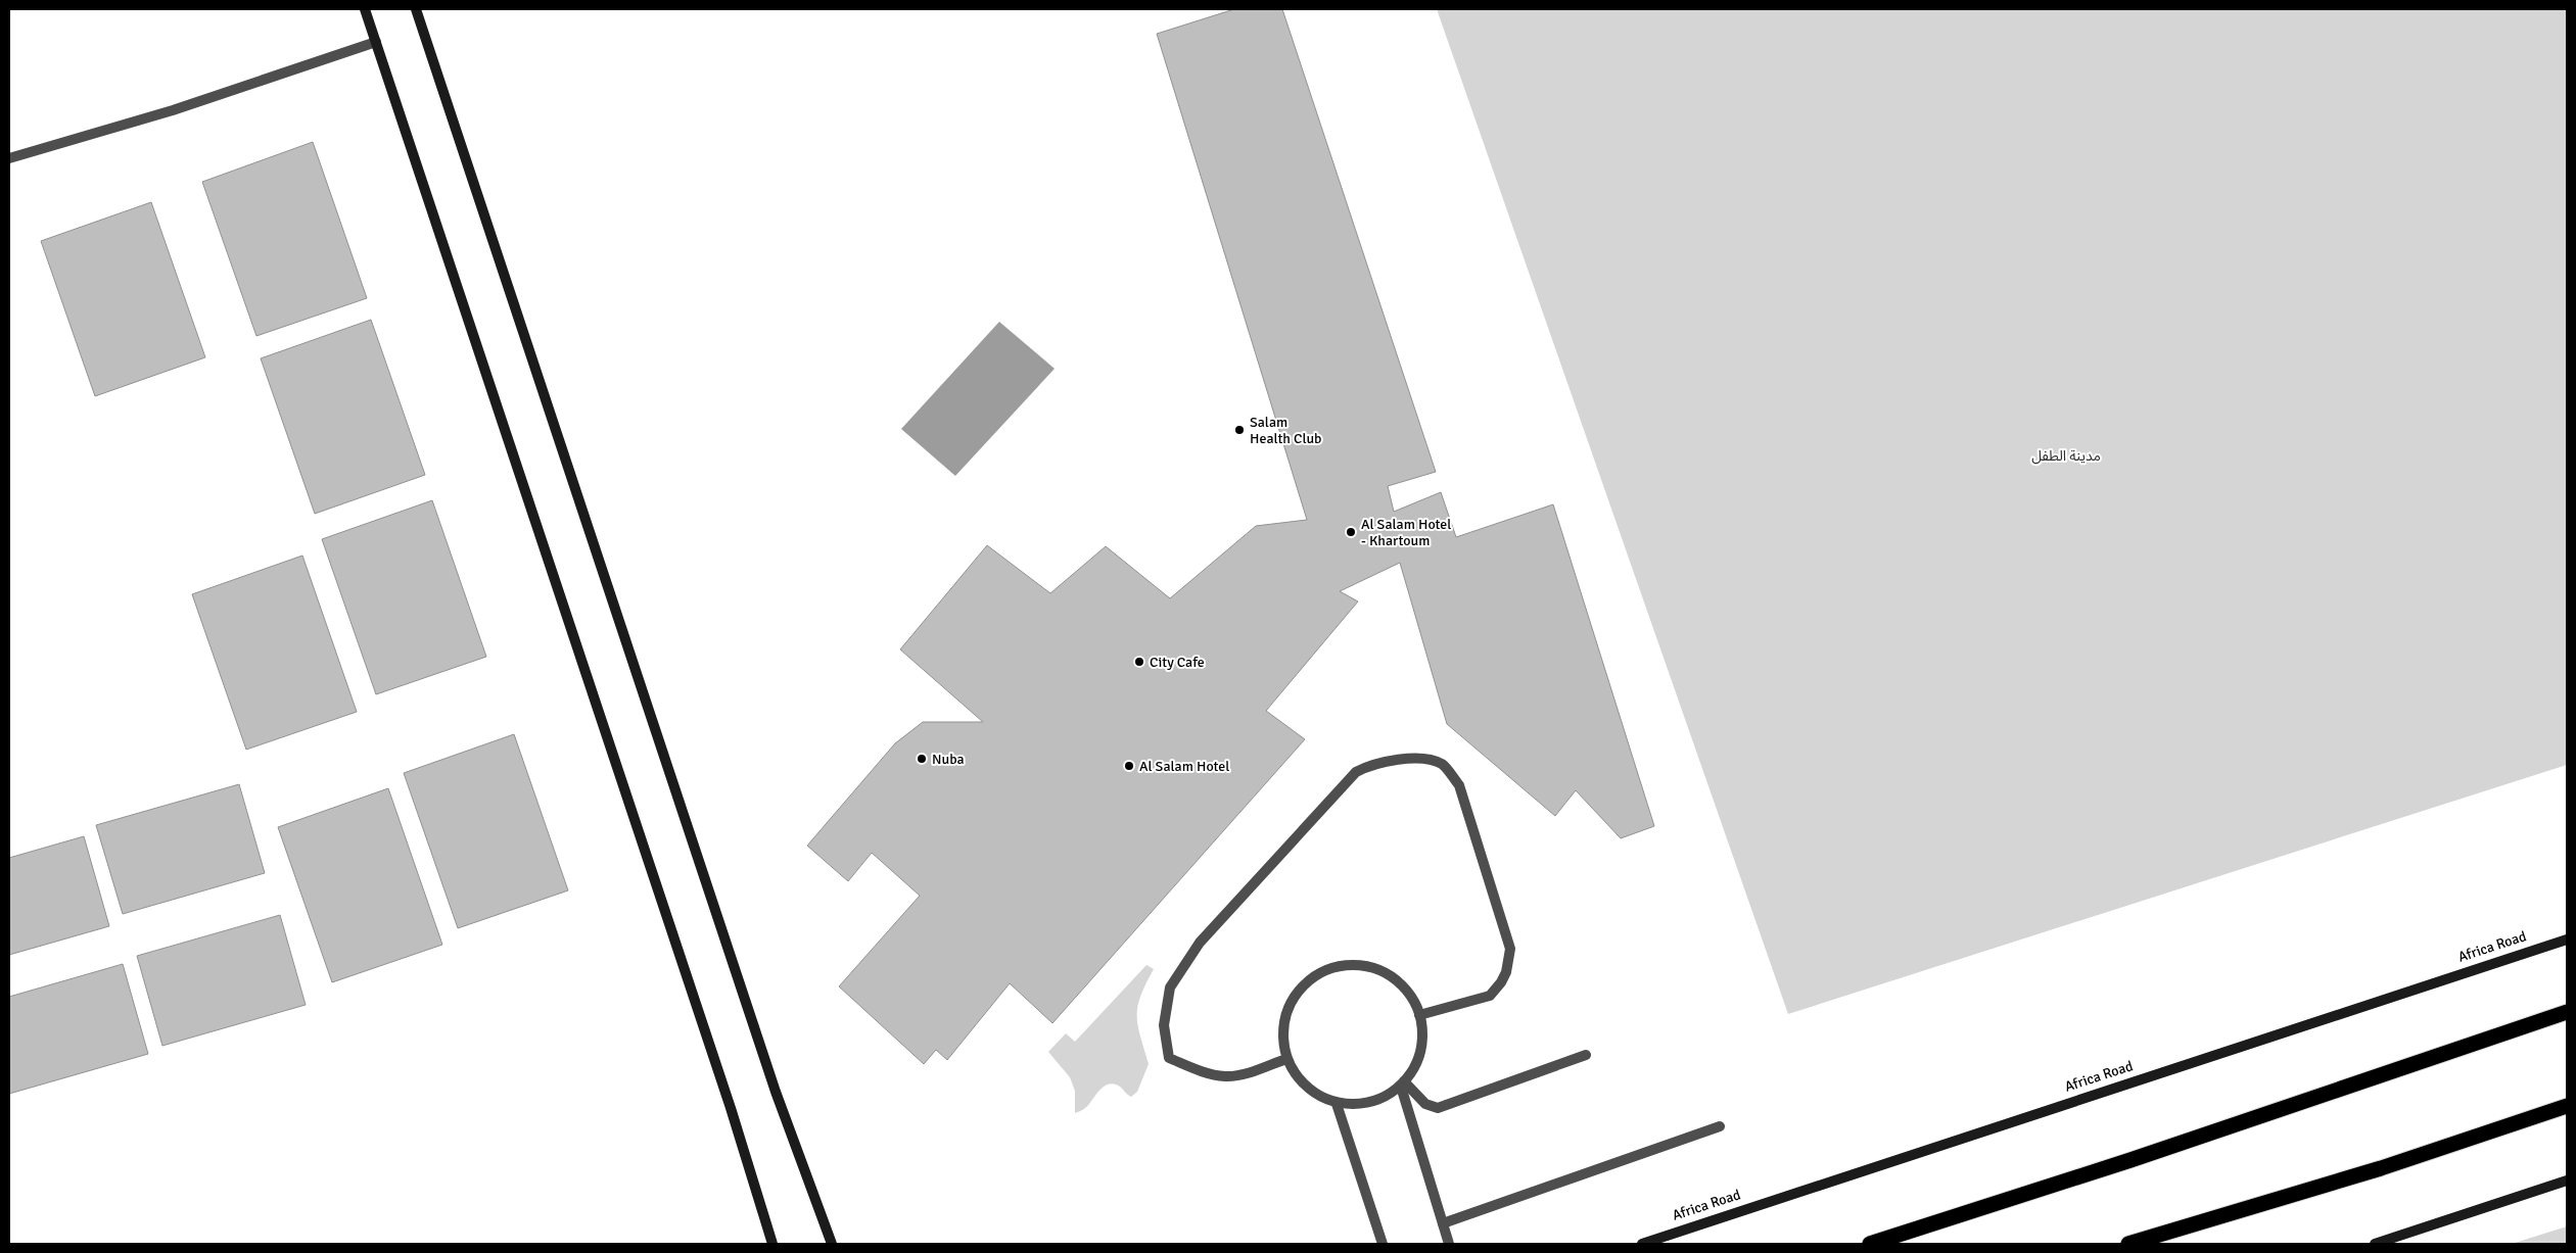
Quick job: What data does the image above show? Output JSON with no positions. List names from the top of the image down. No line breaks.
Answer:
{"streets":{"street":["Africa Road"]},"parks":["مدينة الطفل"],"places":["Salam Health Club","Al Salam Hotel - Khartoum","City Cafe","Nuba","Al Salam Hotel"]}
